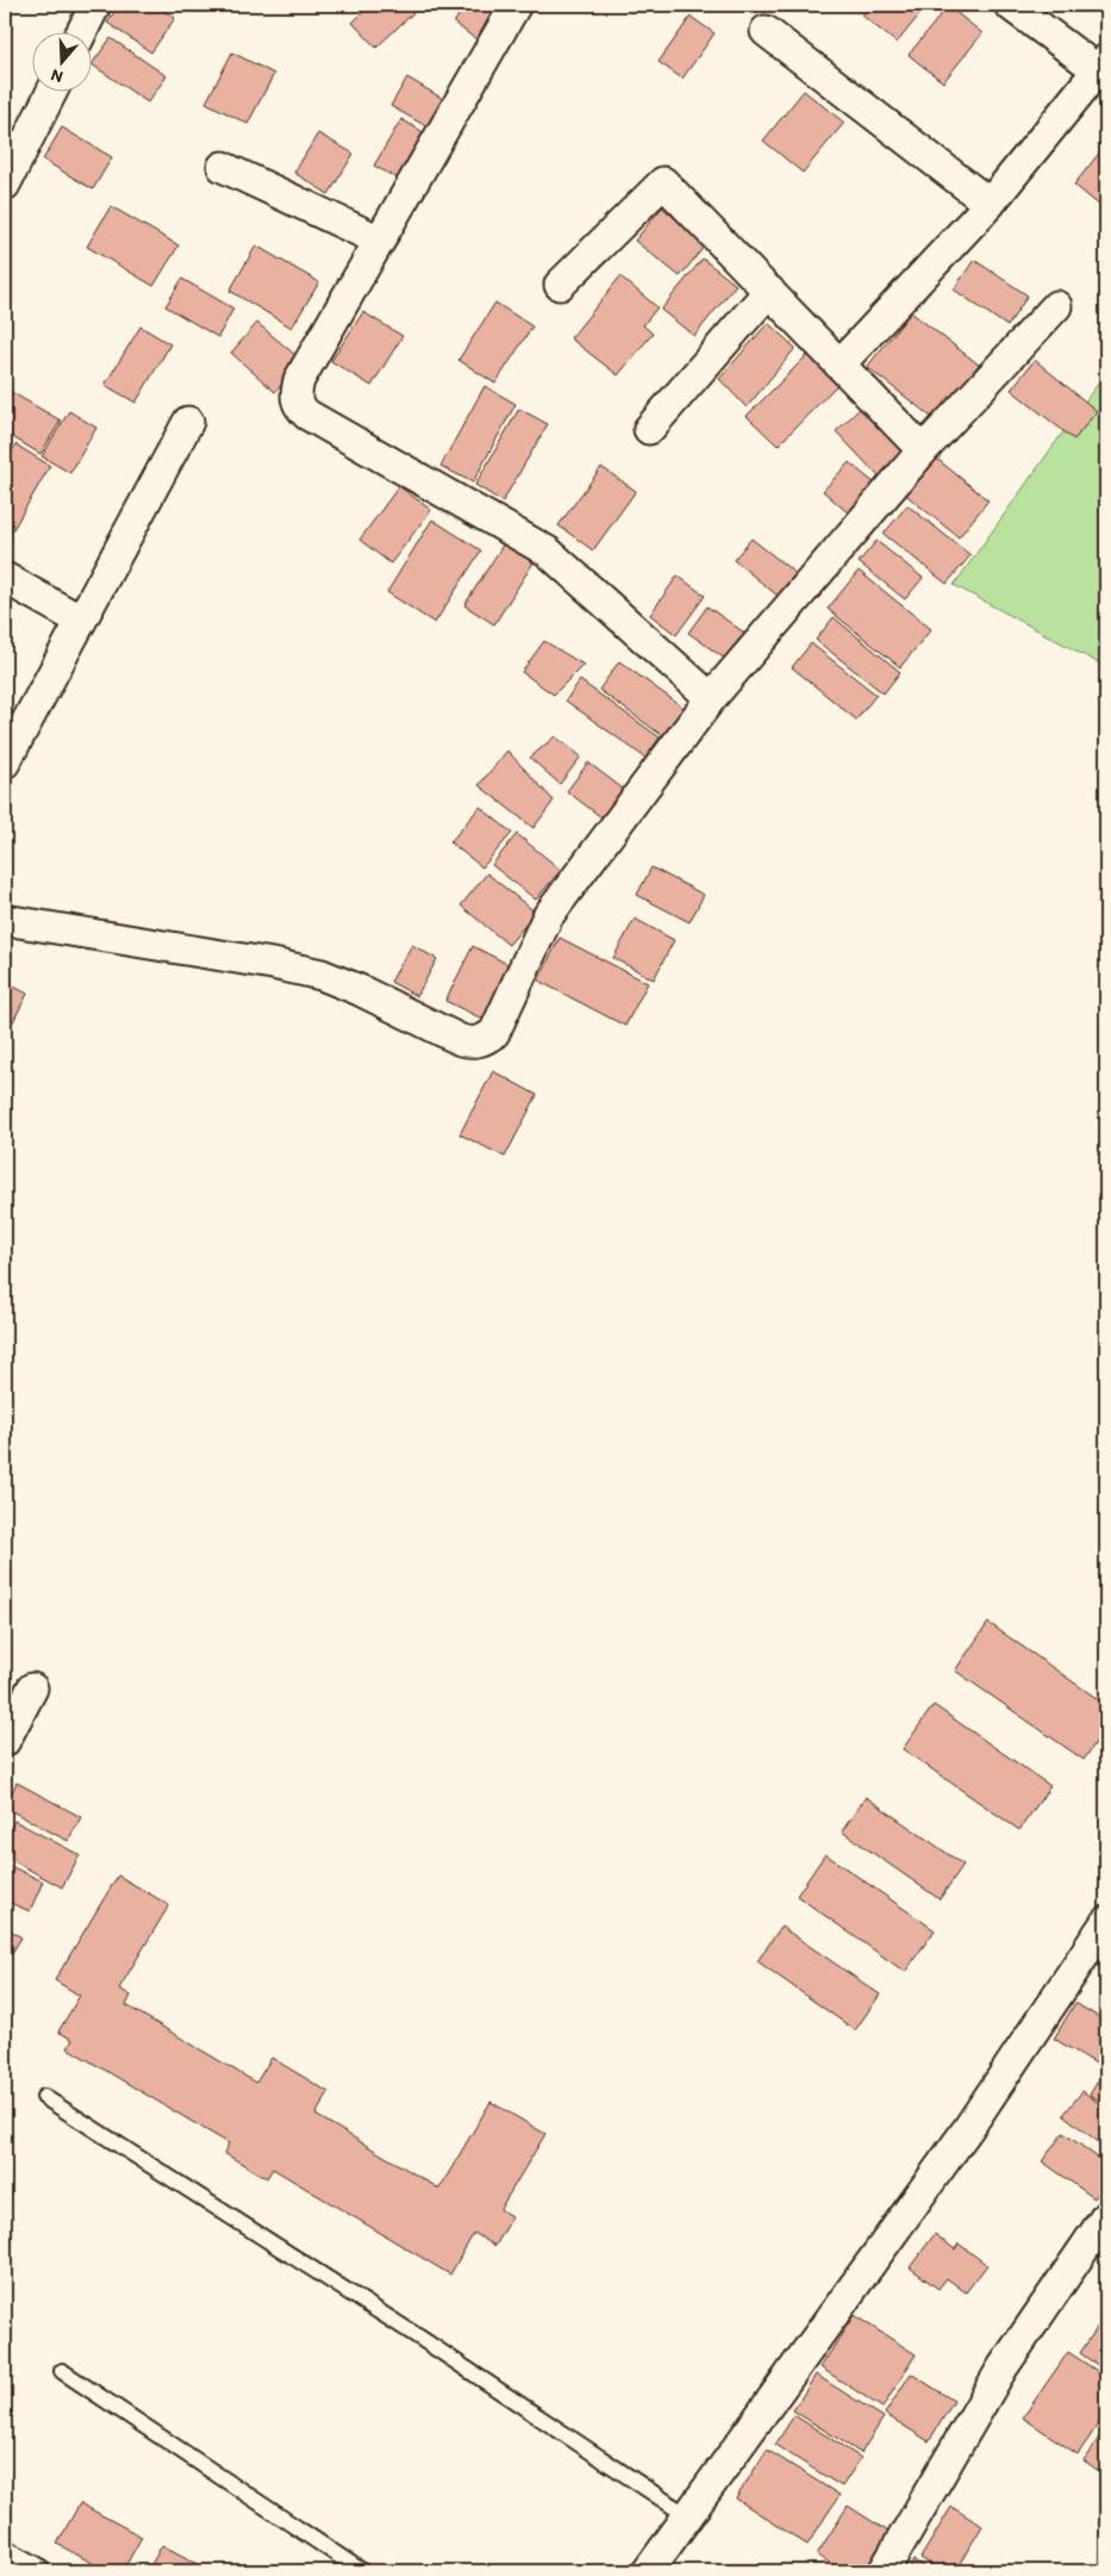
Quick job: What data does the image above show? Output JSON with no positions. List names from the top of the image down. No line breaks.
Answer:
{"north":"bottom"}
